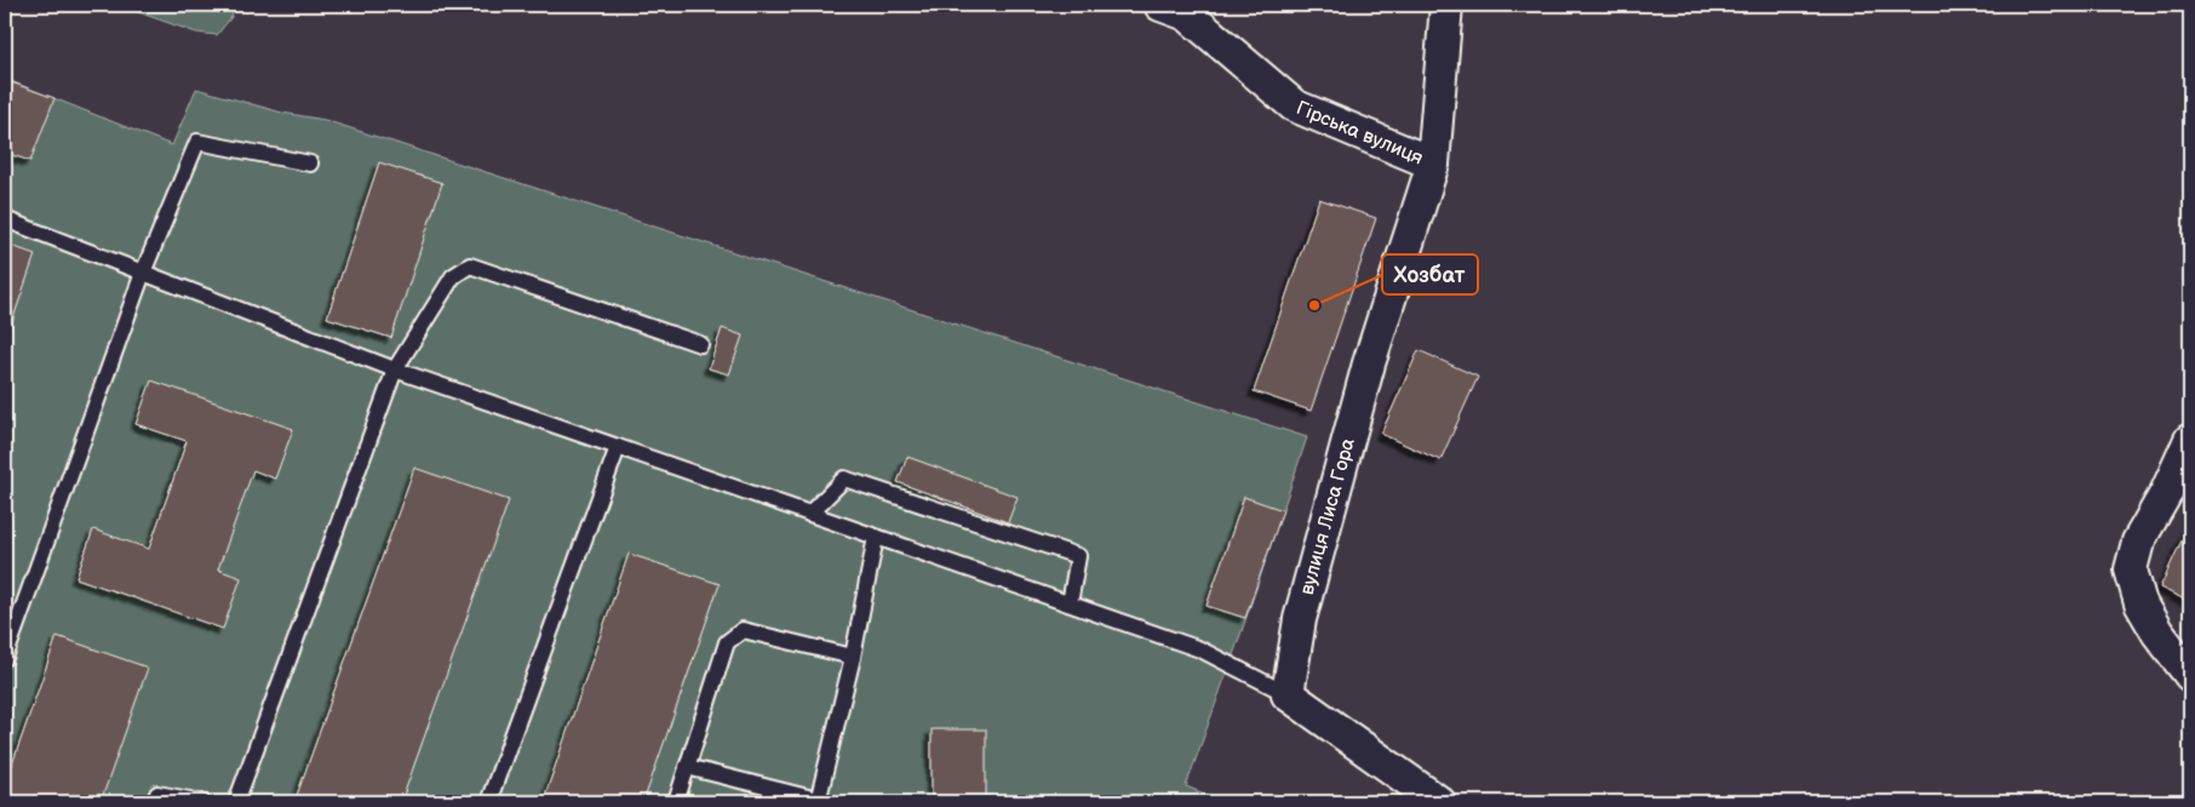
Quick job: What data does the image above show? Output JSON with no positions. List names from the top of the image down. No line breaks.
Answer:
{"streets":{"street":["Гірська вулиця","вулиця Лиса Гора"]},"crossings":[["Гірська вулиця","вулиця Лиса Гора"]],"places":["Хозбат"]}
